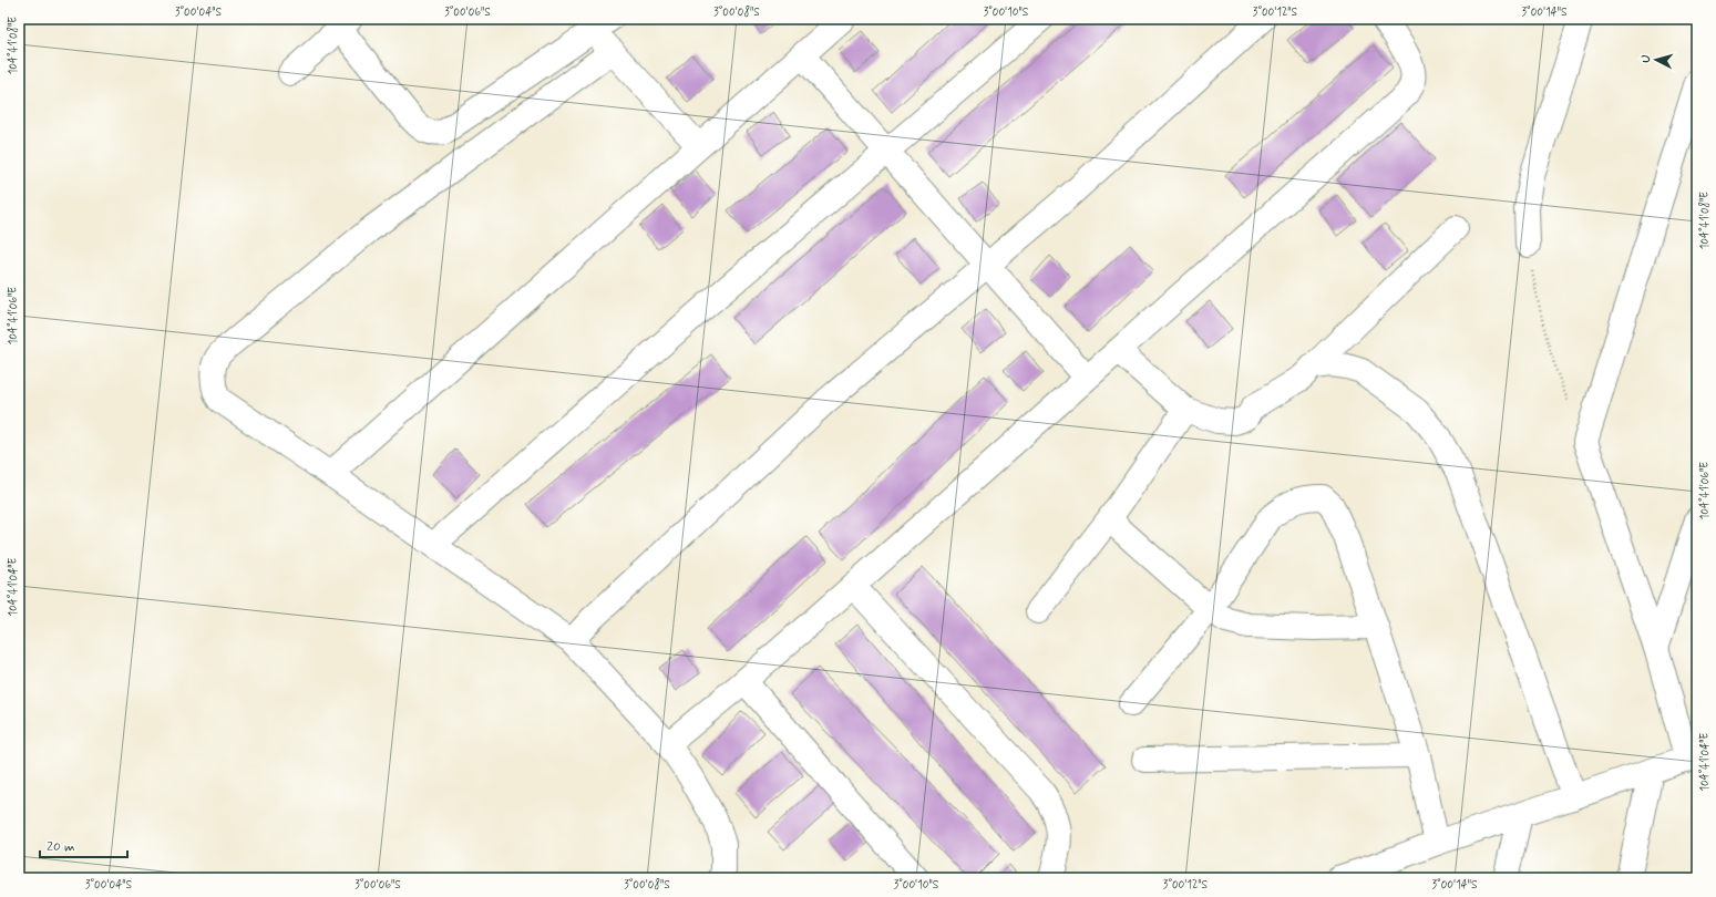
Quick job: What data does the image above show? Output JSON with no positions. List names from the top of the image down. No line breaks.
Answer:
{"scale_bar":"20 m","north":"left","coordinates":["3°00'04\"S","3°00'06\"S","3°00'08\"S","3°00'10\"S","3°00'12\"S","3°00'14\"S","104°41'08\"E","104°41'06\"E","104°41'04\"E"]}
